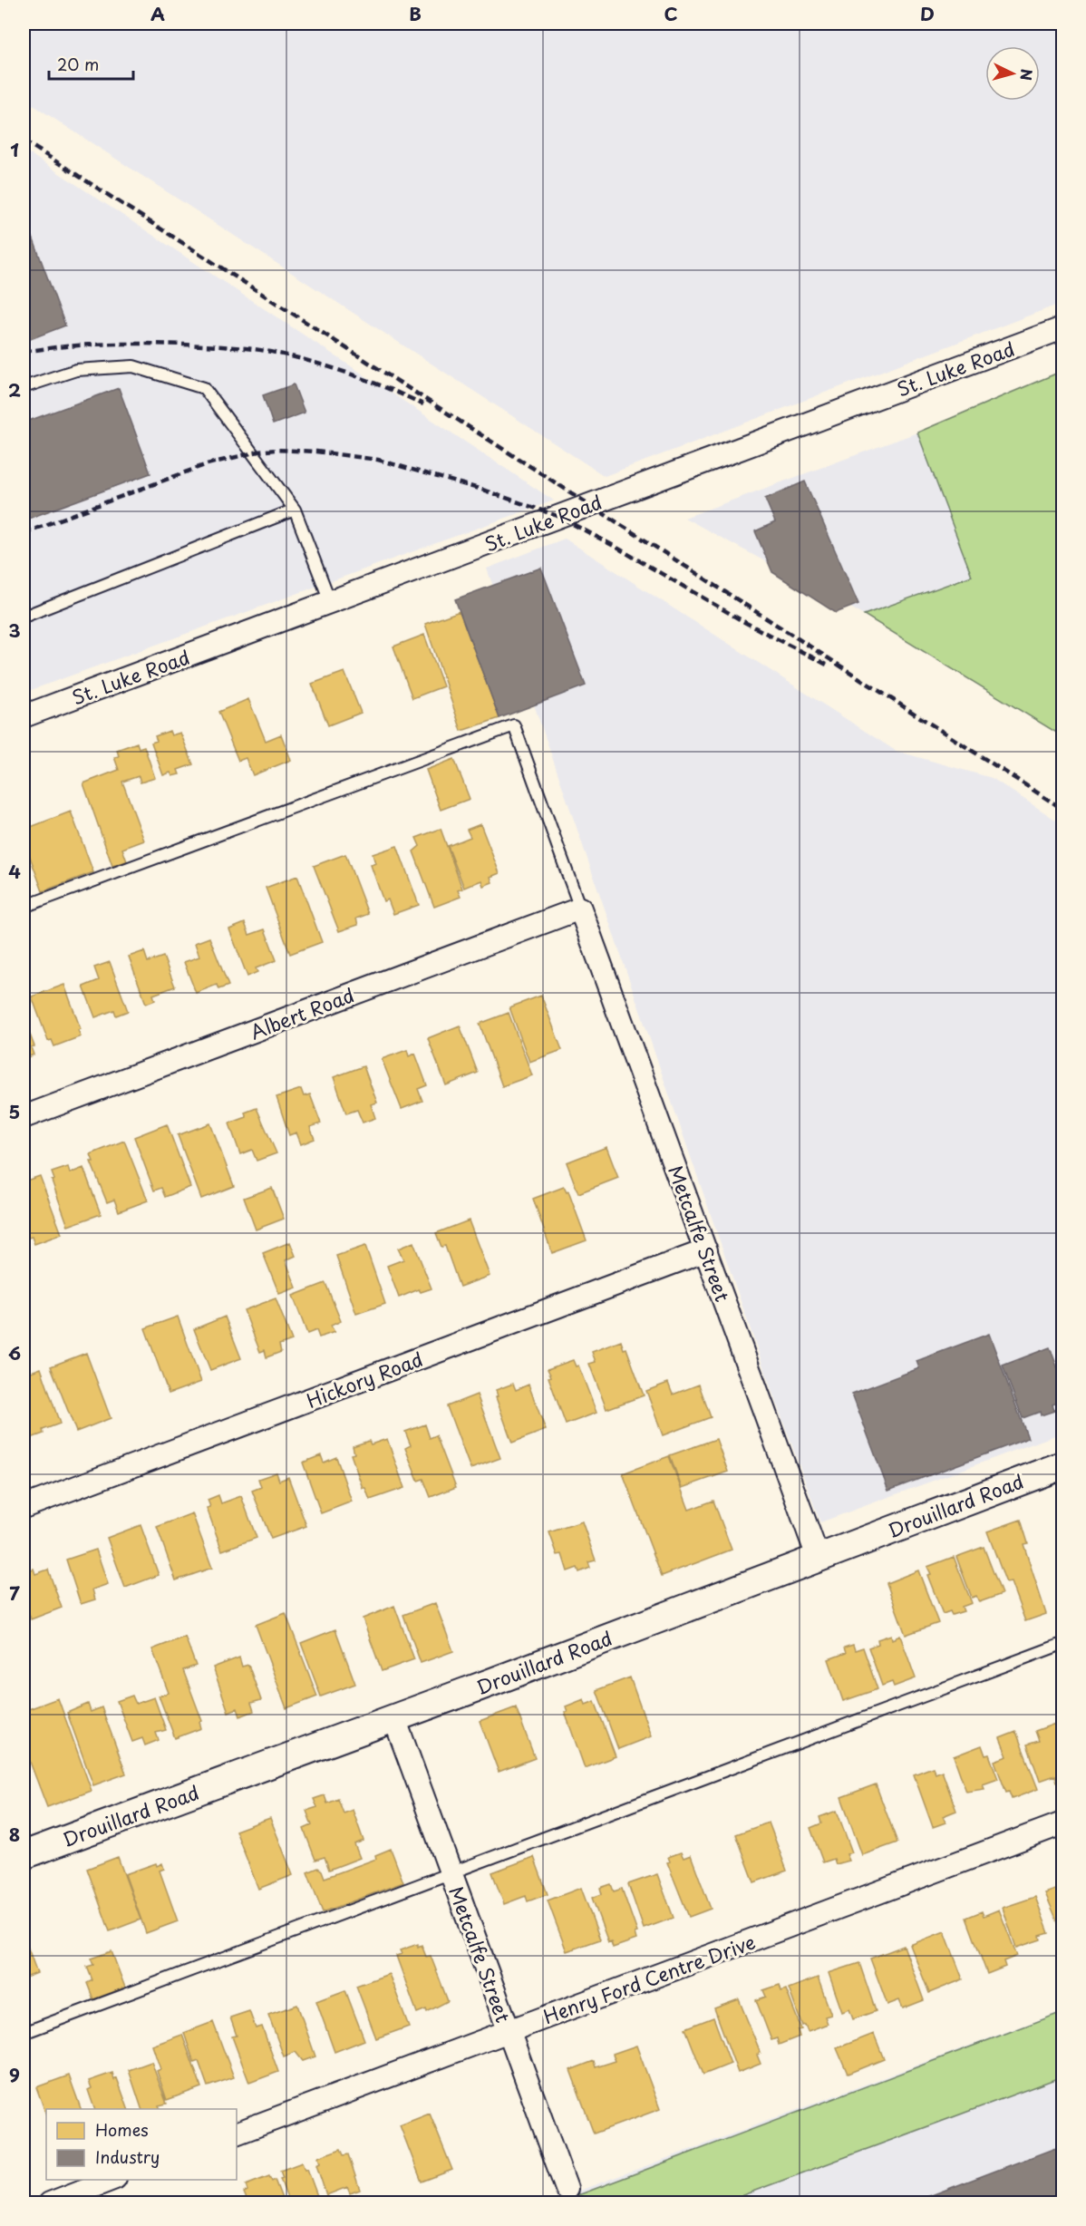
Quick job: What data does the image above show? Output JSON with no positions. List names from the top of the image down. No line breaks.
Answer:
{"streets":{"street":["St. Luke Road","Albert Road","Metcalfe Street","Hickory Road","Drouillard Road","Henry Ford Centre Drive"]},"crossings":[["Albert Road","Metcalfe Street"],["Metcalfe Street","Hickory Road"],["Metcalfe Street","Drouillard Road"],["Metcalfe Street","Henry Ford Centre Drive"]],"legend":["Homes","Industry"],"scale_bar":"20 m","north":"right","grid":{"columns":["A","B","C","D"],"rows":["1","2","3","4","5","6","7","8","9"]}}
